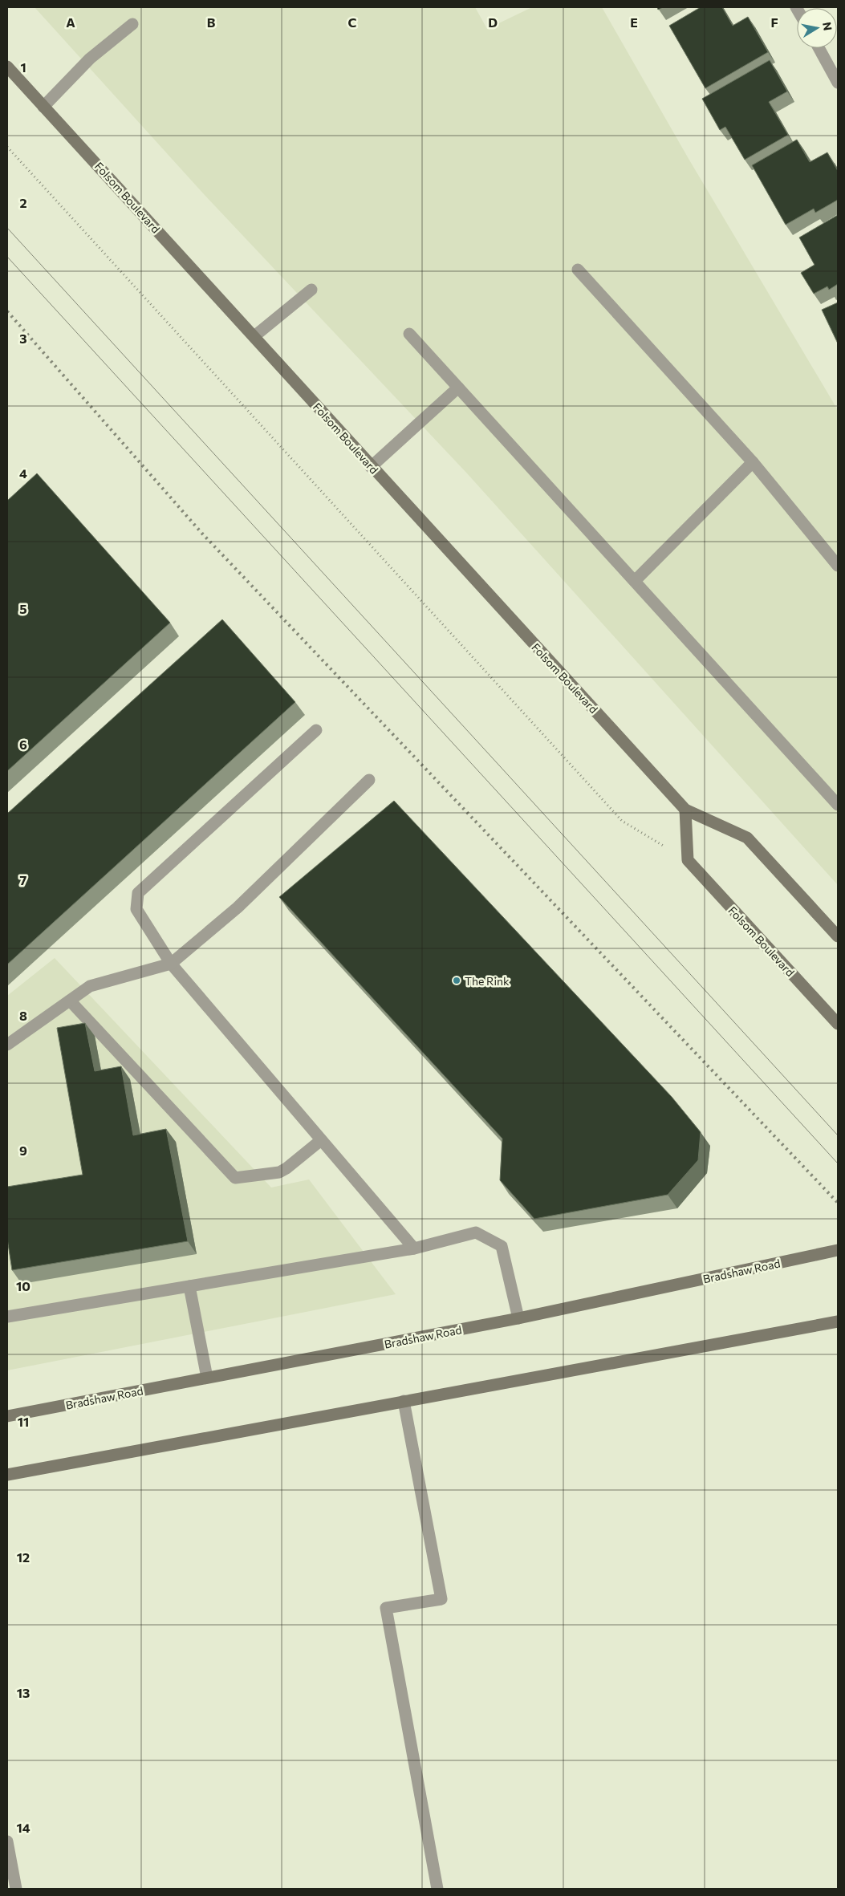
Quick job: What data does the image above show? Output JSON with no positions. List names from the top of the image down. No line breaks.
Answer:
{"streets":{"main road":["Folsom Boulevard","Bradshaw Road"]},"places":["The Rink"],"north":"right","grid":{"columns":["A","B","C","D","E","F"],"rows":["1","2","3","4","5","6","7","8","9","10","11","12","13","14"]}}
